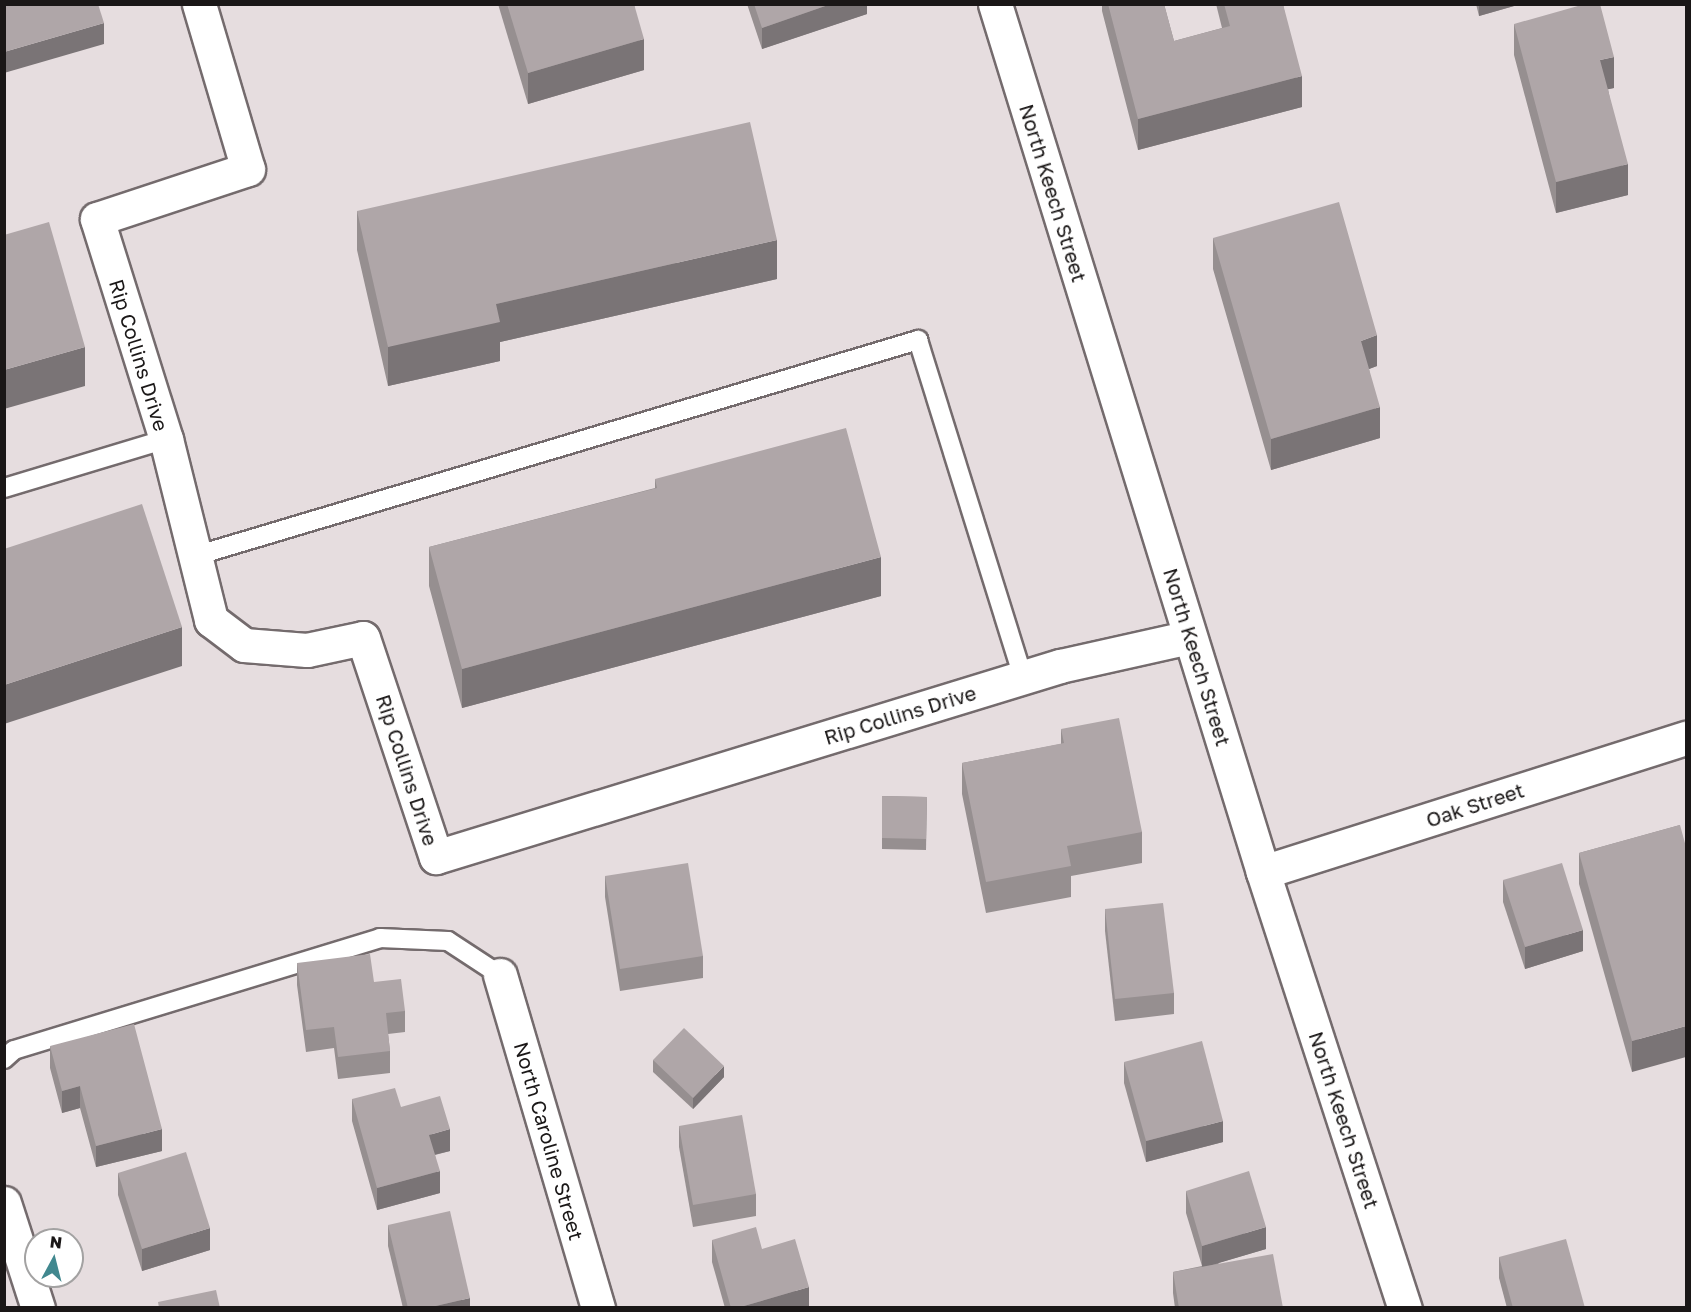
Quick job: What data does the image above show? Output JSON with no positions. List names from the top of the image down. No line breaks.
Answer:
{"streets":{"street":["North Keech Street","Rip Collins Drive","Oak Street","North Caroline Street"]},"crossings":[["North Keech Street","Rip Collins Drive"],["North Keech Street","Oak Street"]],"north":"top"}
